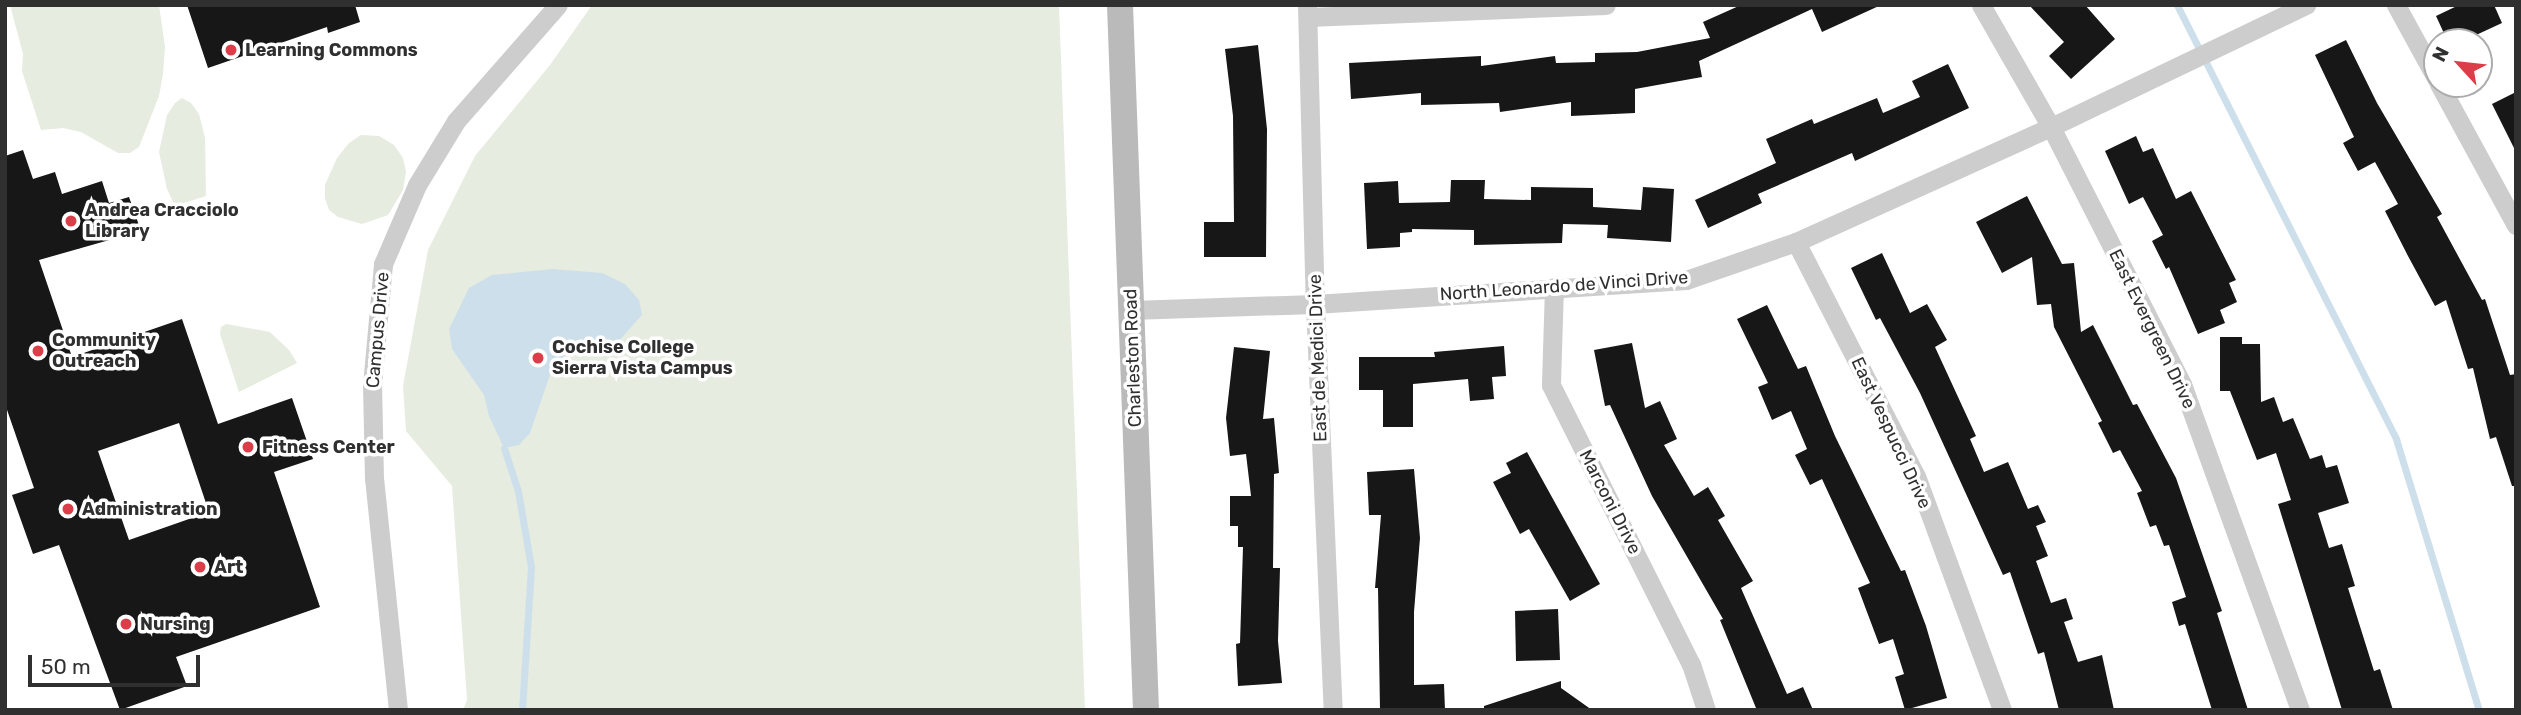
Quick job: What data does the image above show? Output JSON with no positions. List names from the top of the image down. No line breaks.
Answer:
{"streets":{"main road":["Charleston Road"],"street":["North Leonardo de Vinci Drive","East Evergreen Drive","Campus Drive","East de Medici Drive","East Vespucci Drive","Marconi Drive"]},"crossings":[["North Leonardo de Vinci Drive","East Evergreen Drive"],["North Leonardo de Vinci Drive","Charleston Road"],["North Leonardo de Vinci Drive","East de Medici Drive"],["North Leonardo de Vinci Drive","East Vespucci Drive"],["North Leonardo de Vinci Drive","Marconi Drive"]],"places":["Learning Commons","Andrea Cracciolo Library","Community Outreach","Cochise College Sierra Vista Campus","Fitness Center","Administration","Art","Nursing"],"scale_bar":"50 m","north":"top left"}
